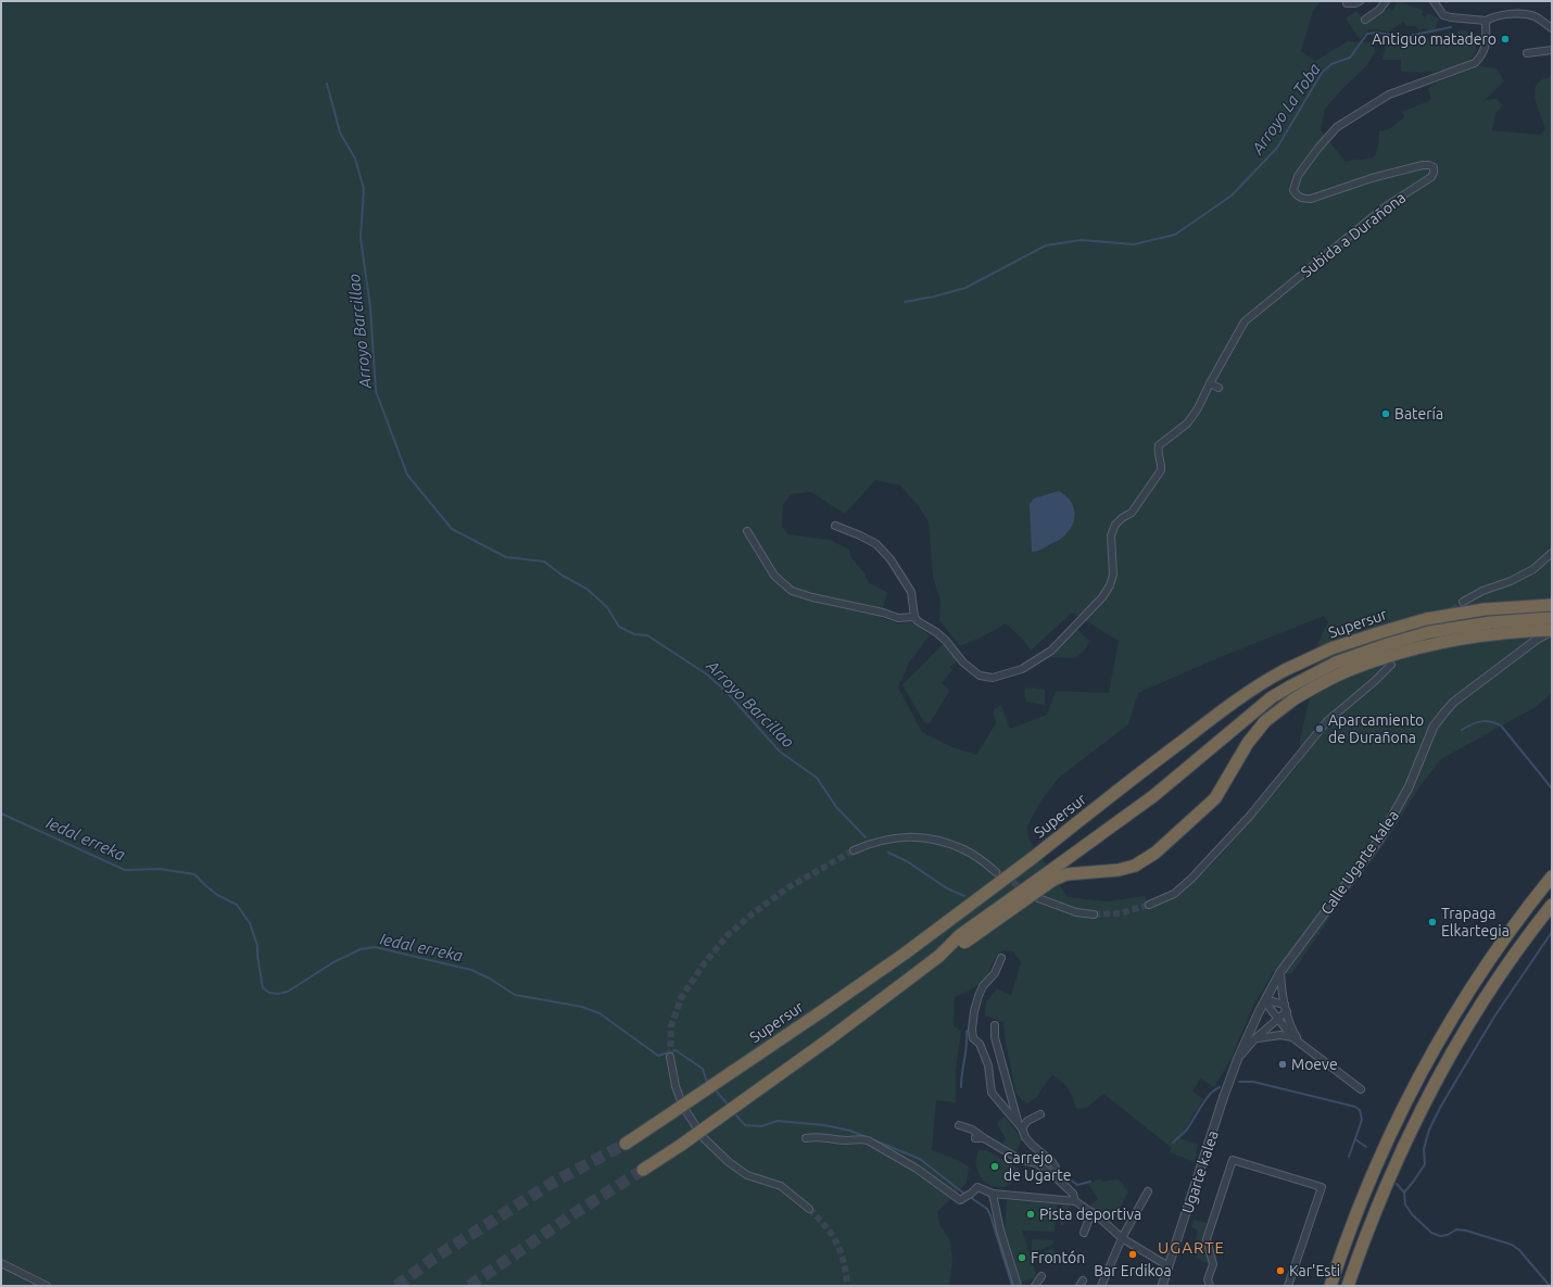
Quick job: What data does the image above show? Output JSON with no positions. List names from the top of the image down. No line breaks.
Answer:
{"streets":{"highway":["Supersur"],"street":["Subida a Durañona","Calle Ugarte kalea","Ugarte kalea"]},"crossings":[["Calle Ugarte kalea","Ugarte kalea"]],"districts":["UGARTE"],"water":["Arroyo La Toba","Arroyo Barcillao","Iedal erreka"],"places":["Antiguo matadero","Batería","Aparcamiento de Durañona","Trapaga Elkartegia","Moeve","Carrejo de Ugarte","Pista deportiva","Bar Erdikoa","Frontón","Kar'Esti"]}
